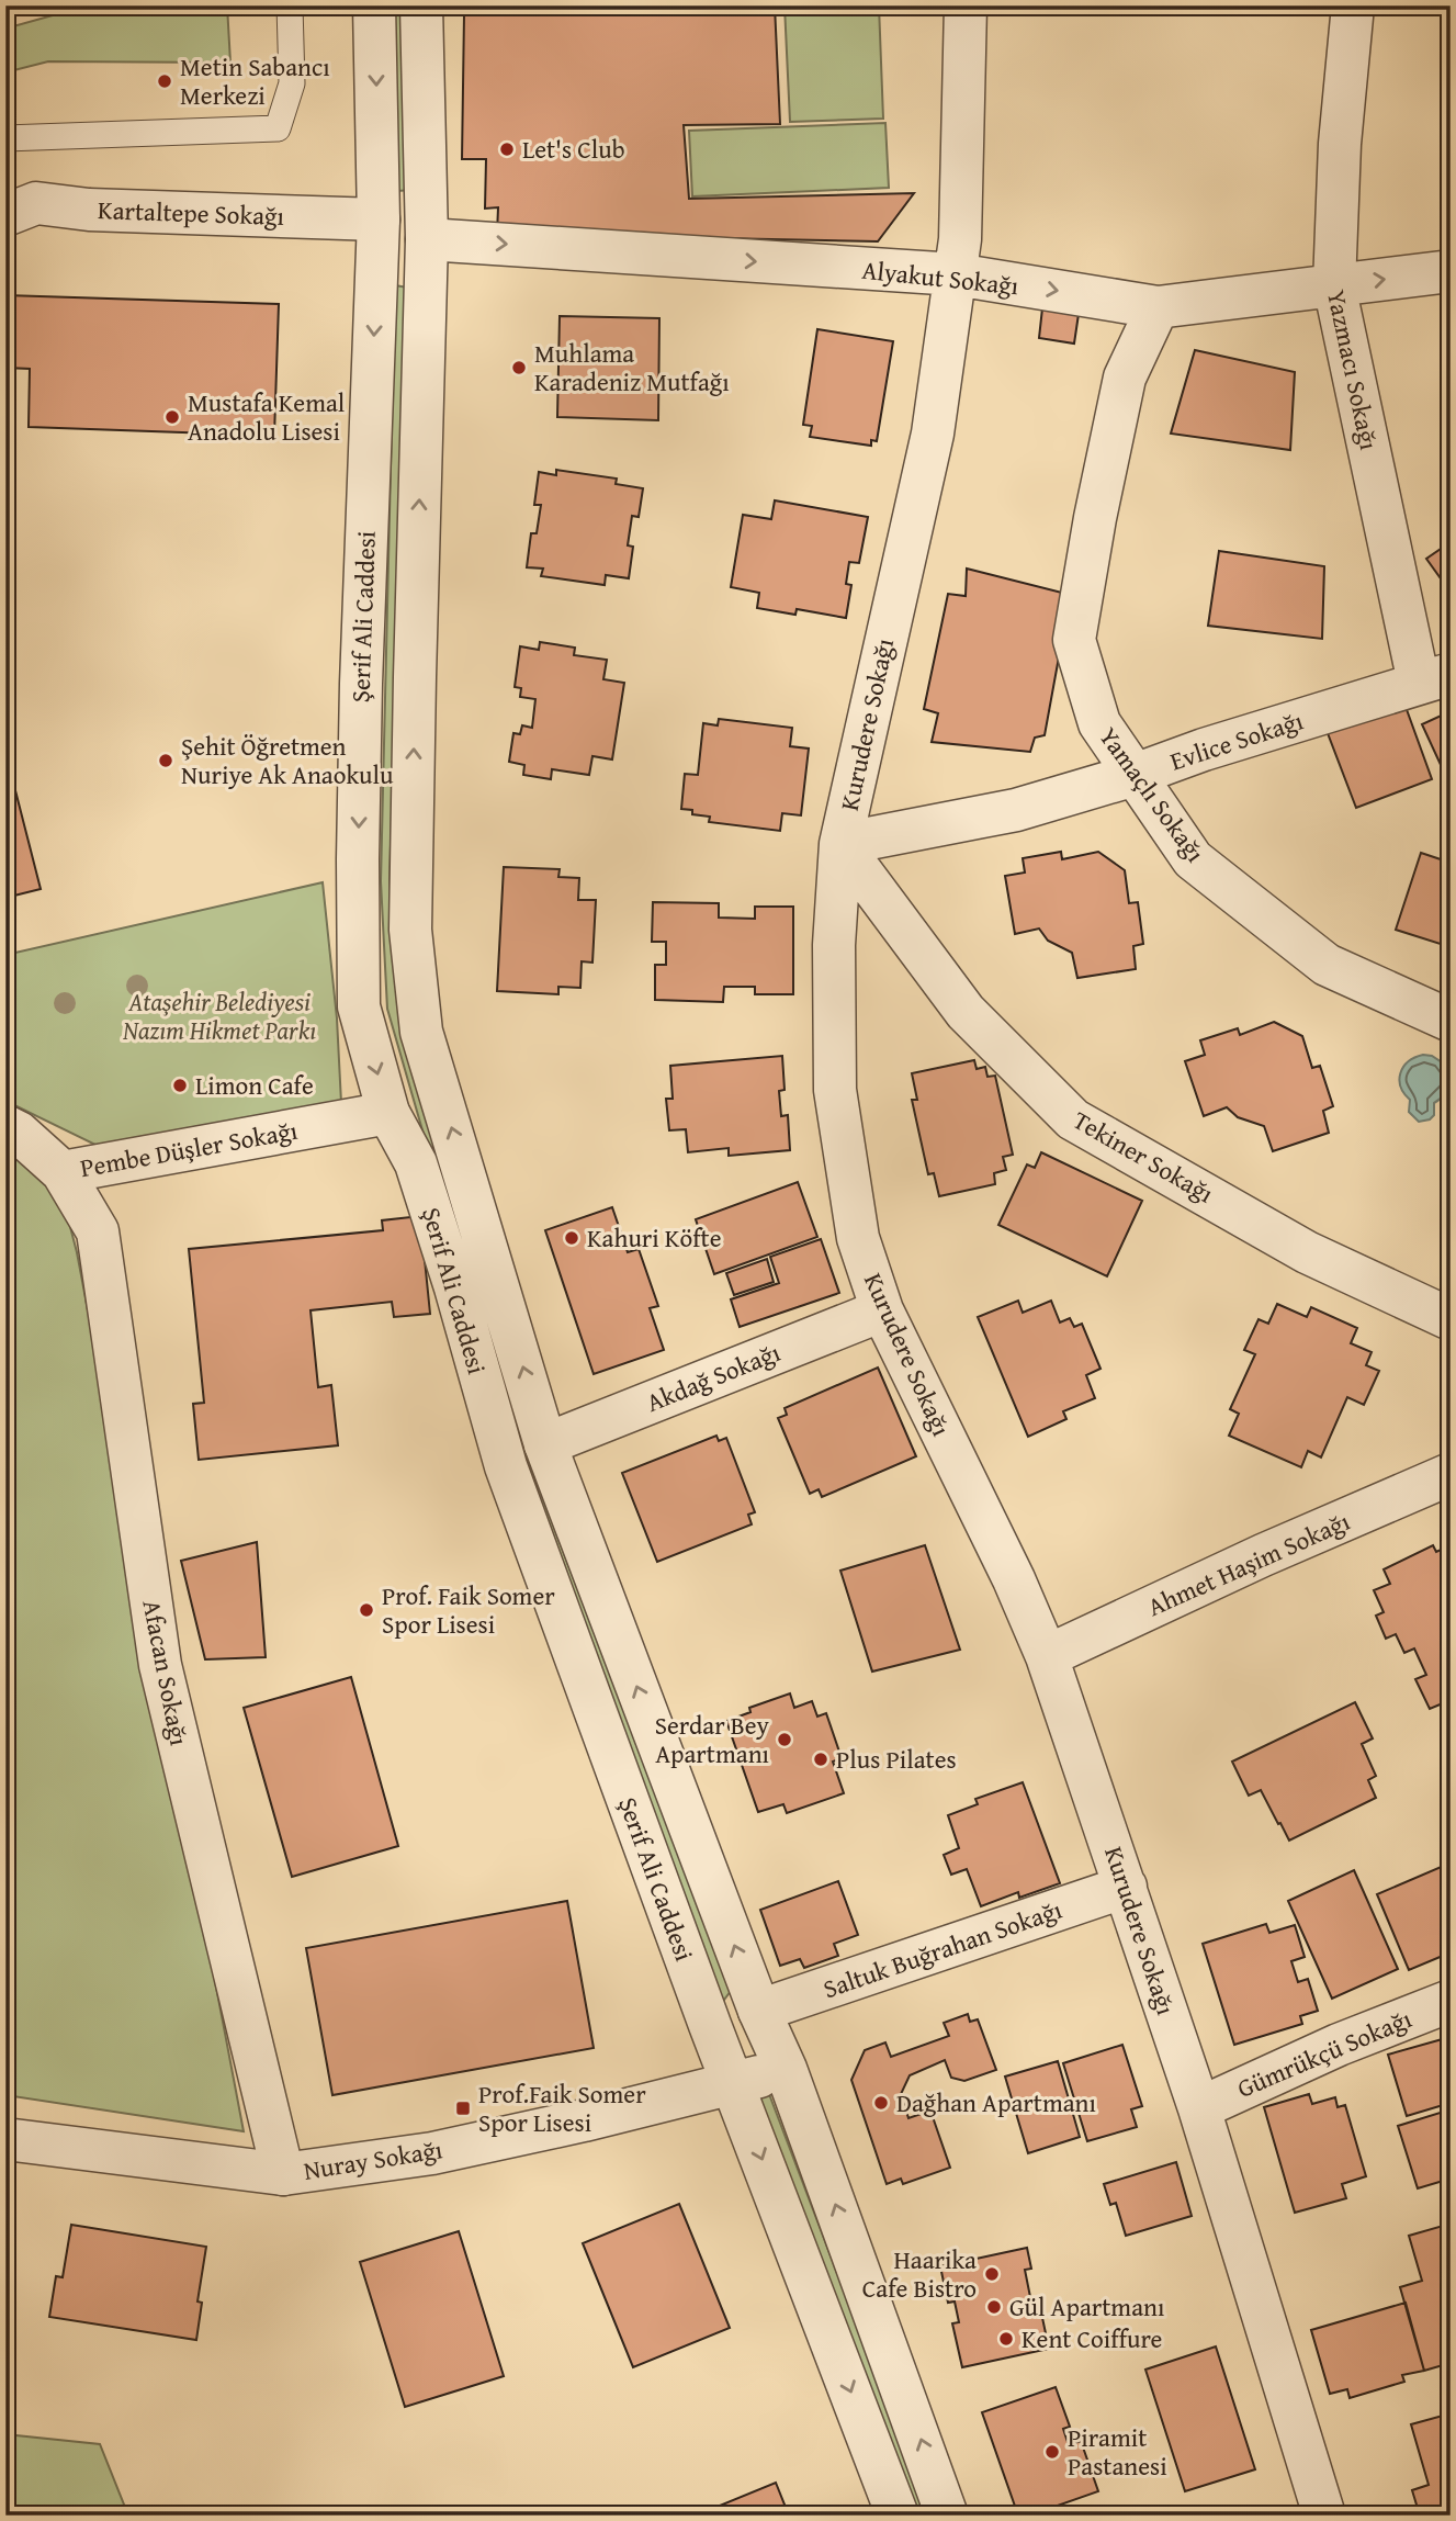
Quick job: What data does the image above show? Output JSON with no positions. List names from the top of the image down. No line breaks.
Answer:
{"streets":{"street":["Kartaltepe Sokağı","Alyakut Sokağı","Yazmacı Sokağı","Şerif Ali Caddesi","Kurudere Sokağı","Evlice Sokağı","Yamaçlı Sokağı","Pembe Düşler Sokağı","Tekiner Sokağı","Akdağ Sokağı","Ahmet Haşim Sokağı","Afacan Sokağı","Saltuk Buğrahan Sokağı","Gümrükçü Sokağı","Nuray Sokağı"]},"crossings":[["Kartaltepe Sokağı","Alyakut Sokağı"],["Kartaltepe Sokağı","Şerif Ali Caddesi"],["Alyakut Sokağı","Yazmacı Sokağı"],["Alyakut Sokağı","Şerif Ali Caddesi"],["Alyakut Sokağı","Kurudere Sokağı"],["Alyakut Sokağı","Yamaçlı Sokağı"],["Yazmacı Sokağı","Evlice Sokağı"],["Şerif Ali Caddesi","Pembe Düşler Sokağı"],["Şerif Ali Caddesi","Akdağ Sokağı"],["Şerif Ali Caddesi","Saltuk Buğrahan Sokağı"],["Şerif Ali Caddesi","Nuray Sokağı"],["Kurudere Sokağı","Evlice Sokağı"],["Kurudere Sokağı","Tekiner Sokağı"],["Kurudere Sokağı","Akdağ Sokağı"],["Kurudere Sokağı","Ahmet Haşim Sokağı"],["Kurudere Sokağı","Saltuk Buğrahan Sokağı"],["Kurudere Sokağı","Gümrükçü Sokağı"],["Evlice Sokağı","Yamaçlı Sokağı"],["Evlice Sokağı","Tekiner Sokağı"],["Pembe Düşler Sokağı","Afacan Sokağı"],["Afacan Sokağı","Nuray Sokağı"]],"one_way":["Alyakut Sokağı"],"parks":["Ataşehir Belediyesi Nazım Hikmet Parkı"],"places":{"other":["Metin Sabancı Merkezi","Let's Club","Muhlama Karadeniz Mutfağı","Mustafa Kemal Anadolu Lisesi","Şehit Öğretmen Nuriye Ak Anaokulu","Limon Cafe","Kahuri Köfte","Prof. Faik Somer Spor Lisesi","Serdar Bey Apartmanı","Plus Pilates","Dağhan Apartmanı","Haarika Cafe Bistro","Gül Apartmanı","Kent Coiffure","Piramit Pastanesi"],"transit":["Prof.Faik Somer Spor Lisesi"]}}
